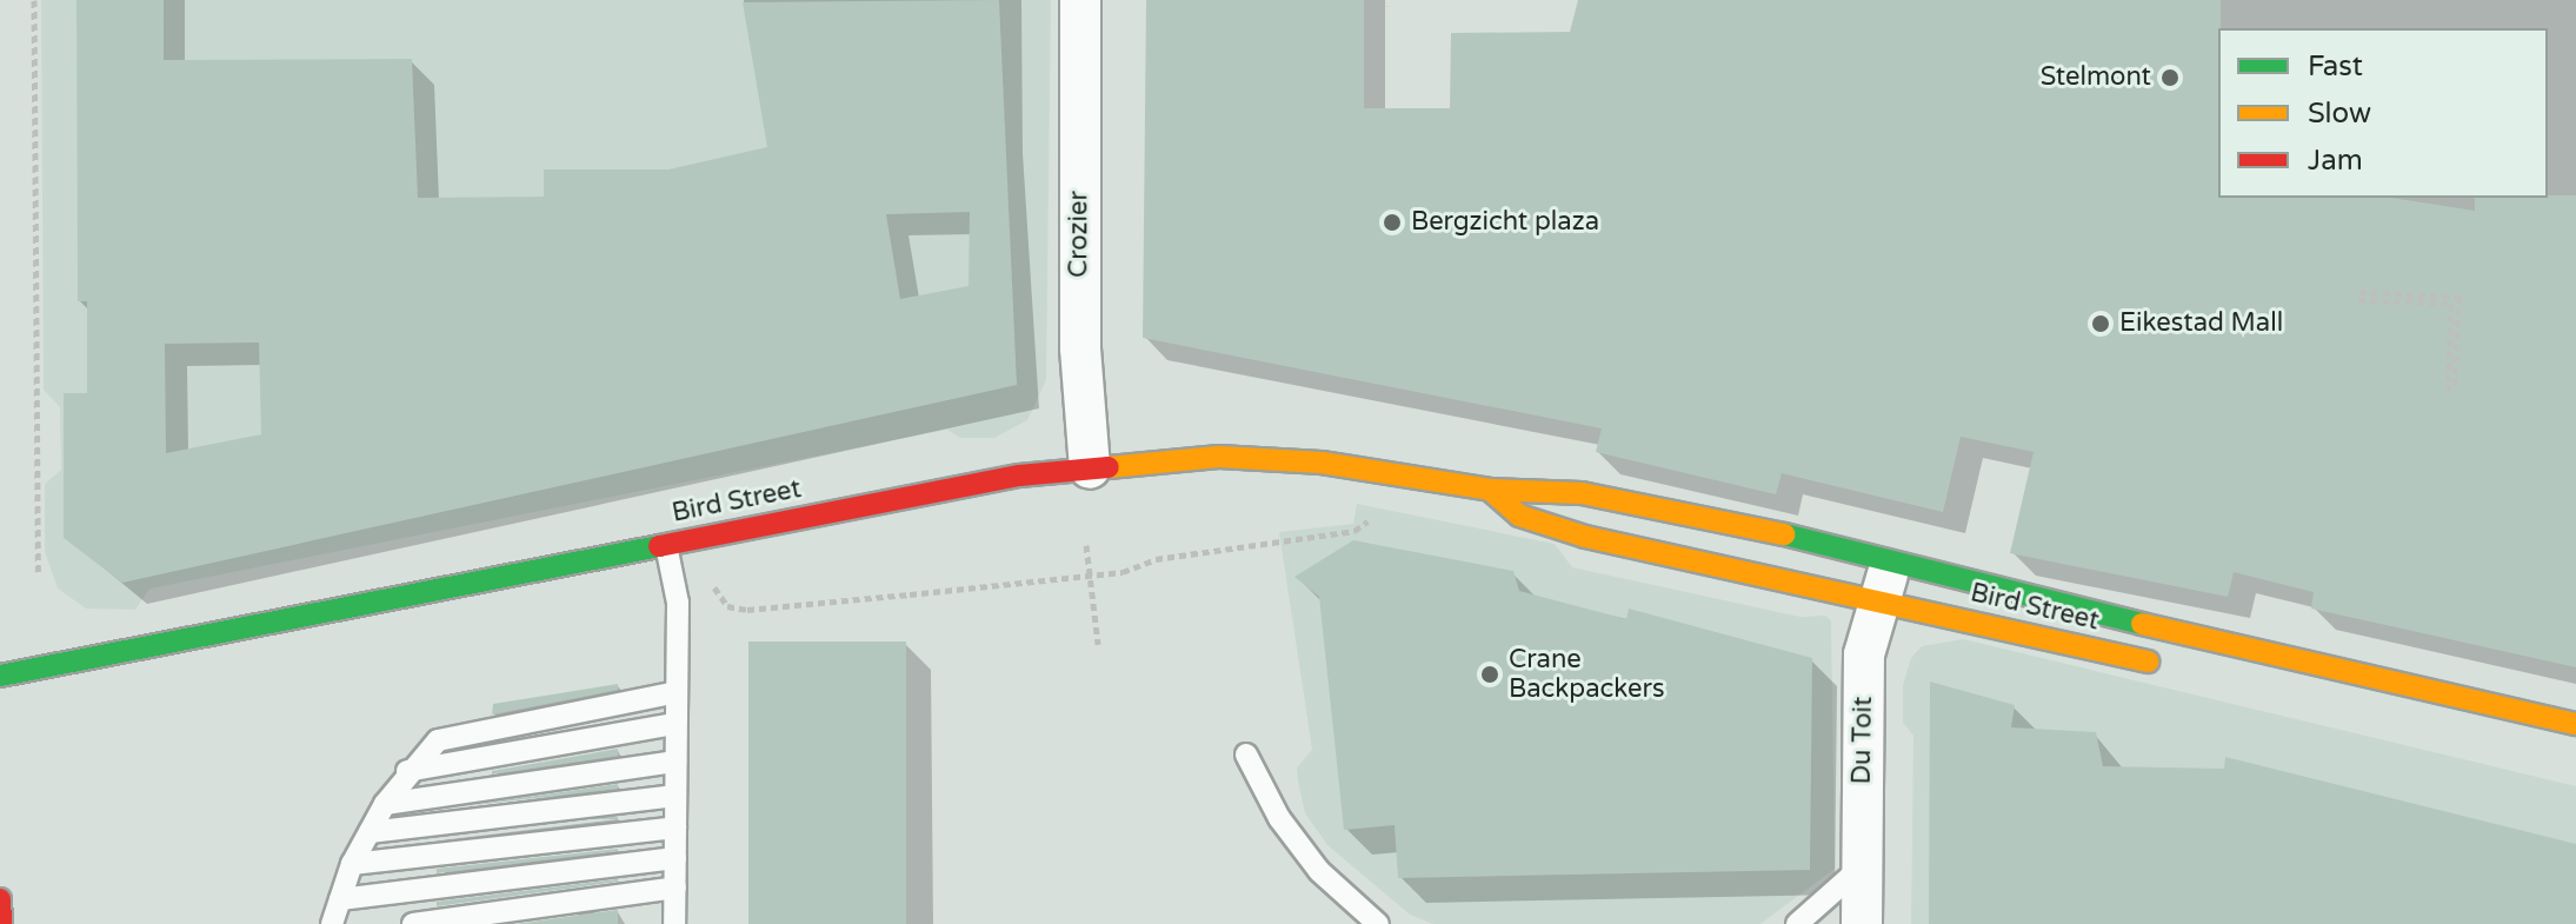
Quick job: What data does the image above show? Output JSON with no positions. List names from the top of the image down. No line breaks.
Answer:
{"streets":{"street":["Crozier","Bird Street","Du Toit"]},"crossings":[["Crozier","Bird Street"],["Bird Street","Du Toit"]],"places":["Stelmont","Bergzicht plaza","Eikestad Mall","Crane Backpackers"],"legend":["Fast","Slow","Jam"]}
